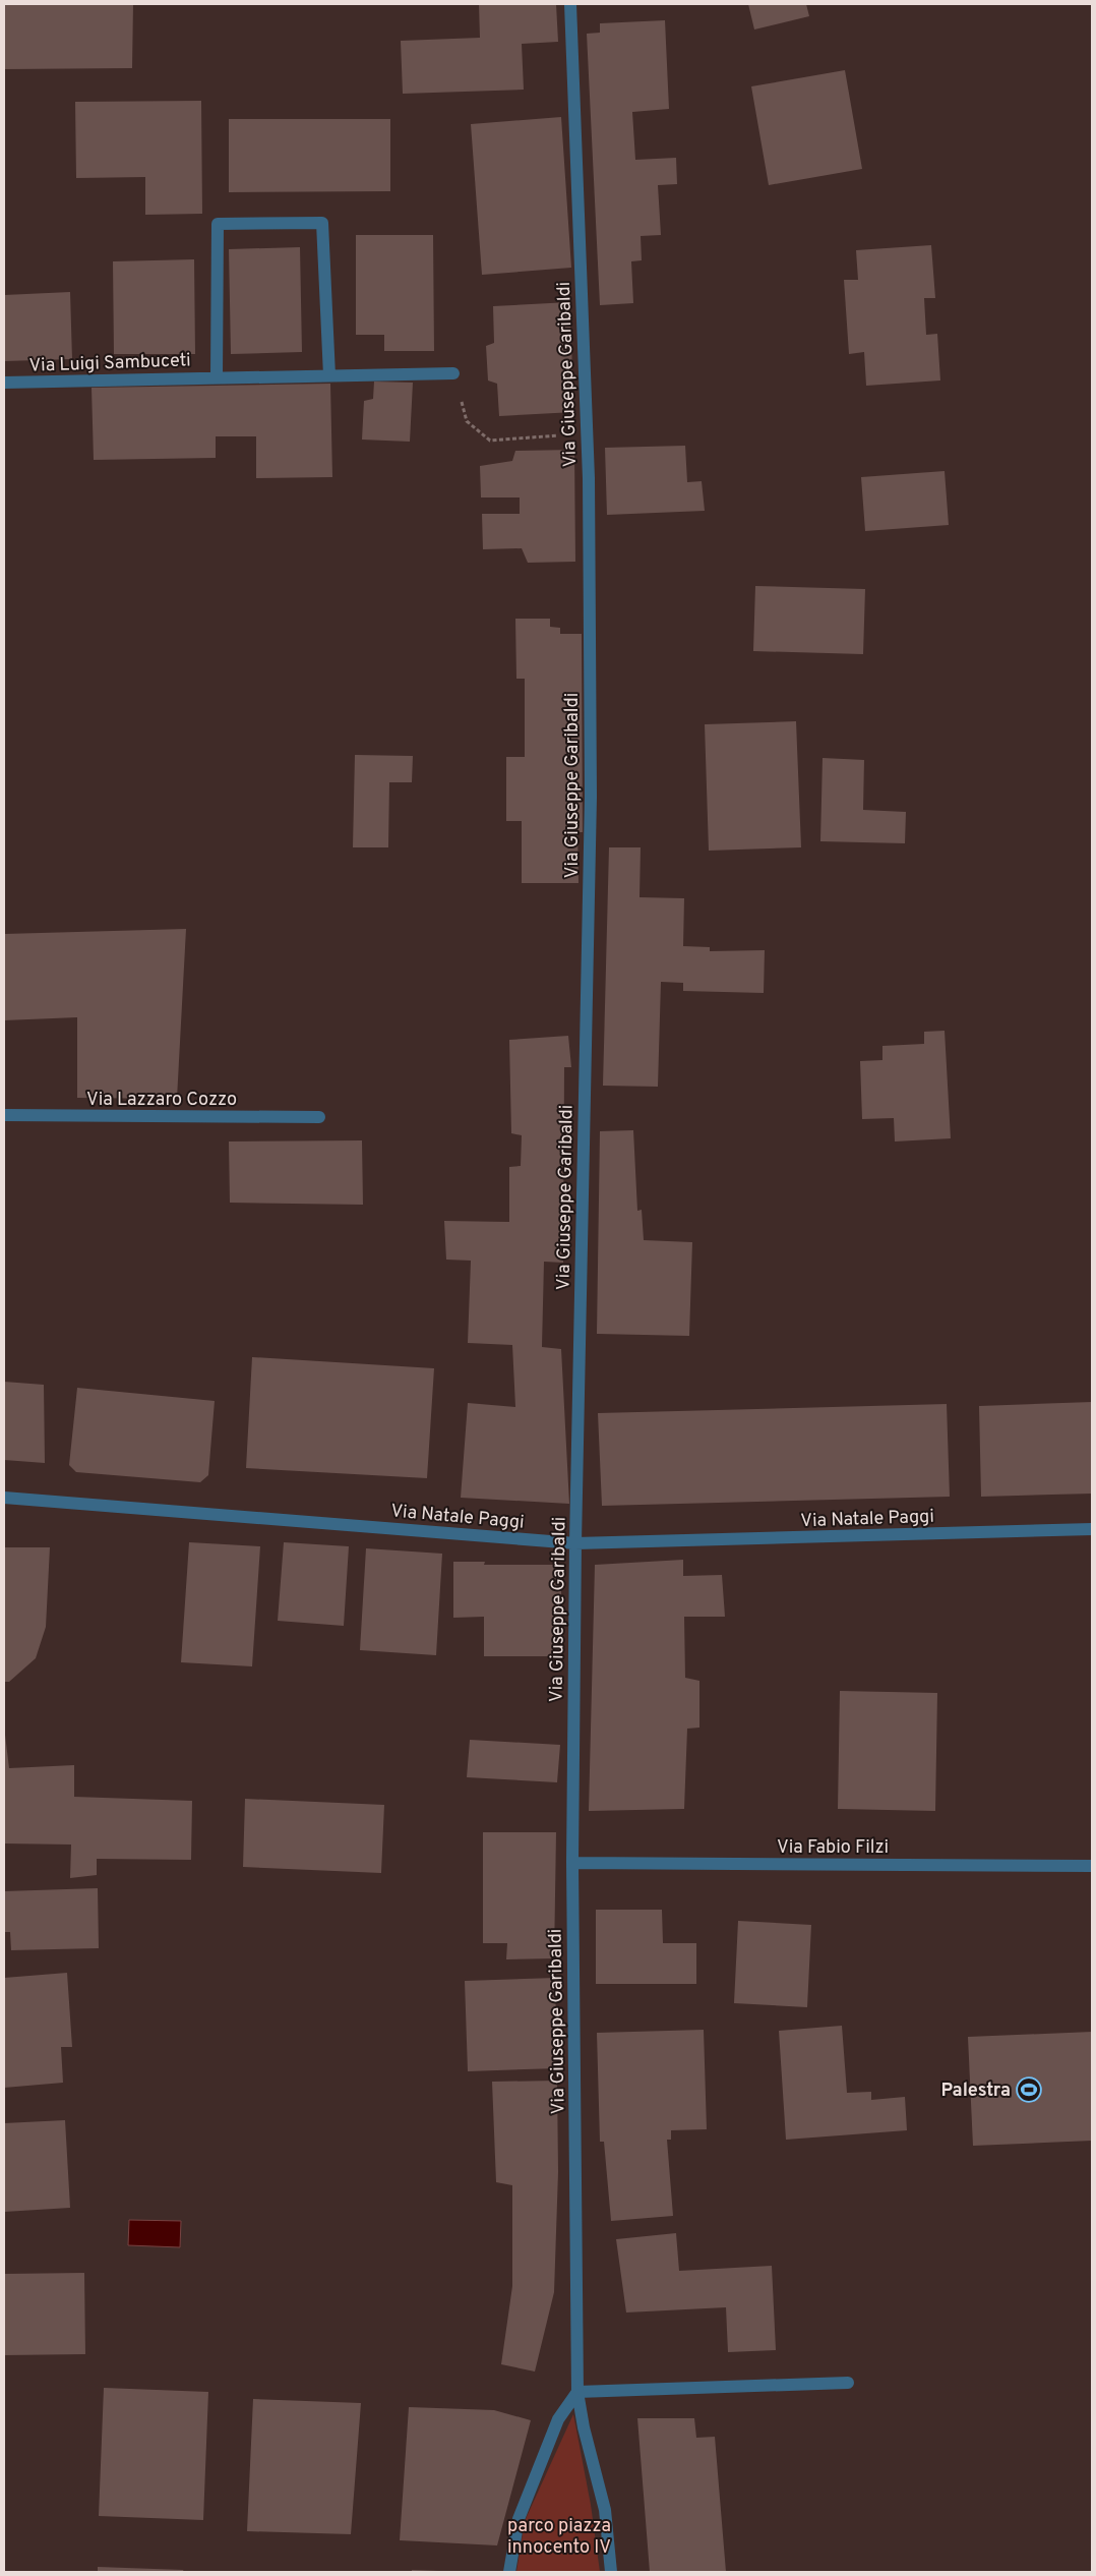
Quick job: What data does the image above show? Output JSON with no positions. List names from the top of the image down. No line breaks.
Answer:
{"streets":{"street":["Via Luigi Sambuceti","Via Giuseppe Garibaldi","Via Lazzaro Cozzo","Via Natale Paggi","Via Fabio Filzi"]},"crossings":[["Via Giuseppe Garibaldi","Via Natale Paggi"],["Via Giuseppe Garibaldi","Via Fabio Filzi"]],"parks":["parco piazza innocento IV"],"places":{"sports":["Palestra"]}}
